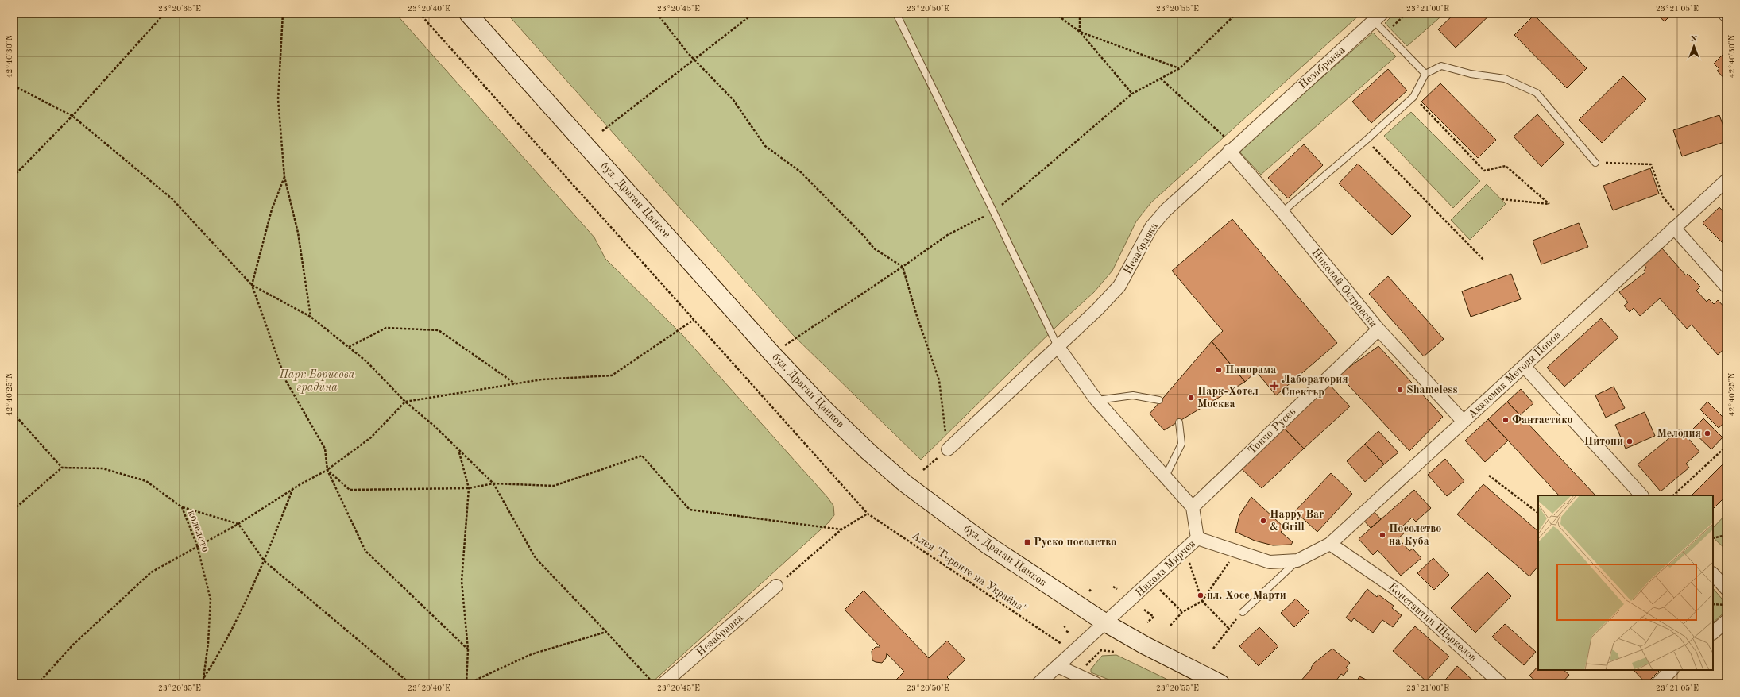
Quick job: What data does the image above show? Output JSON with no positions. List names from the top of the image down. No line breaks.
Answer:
{"streets":{"main road":["бул. Драган Цанков"],"street":["Незабравка","Николай Островски","Академик Методи Попов","Тончо Русев","Никола Мирчев","Константин Щъркелов"],"path":["колелото","Алея \"Героите на Украйна\""]},"crossings":[["Незабравка","Николай Островски"],["бул. Драган Цанков","Никола Мирчев"],["Николай Островски","Академик Методи Попов"],["Николай Островски","Тончо Русев"],["Академик Методи Попов","Никола Мирчев"],["Академик Методи Попов","Константин Щъркелов"],["Тончо Русев","Никола Мирчев"]],"parks":["Парк Борисова градина"],"places":{"other":["Панорама","Shameless","Парк-Хотел Москва","Фантастико","Мелодия","Питопи","Happy Bar & Grill","Посолство на Куба","пл. Хосе Марти"],"health":["Лаборатория Спектър"],"transit":["Руско посолство"]},"north":"top","coordinates":["23°20'35\"E","23°20'40\"E","23°20'45\"E","23°20'50\"E","23°20'55\"E","23°21'00\"E","23°21'05\"E","42°40'30\"N","42°40'25\"N"]}
